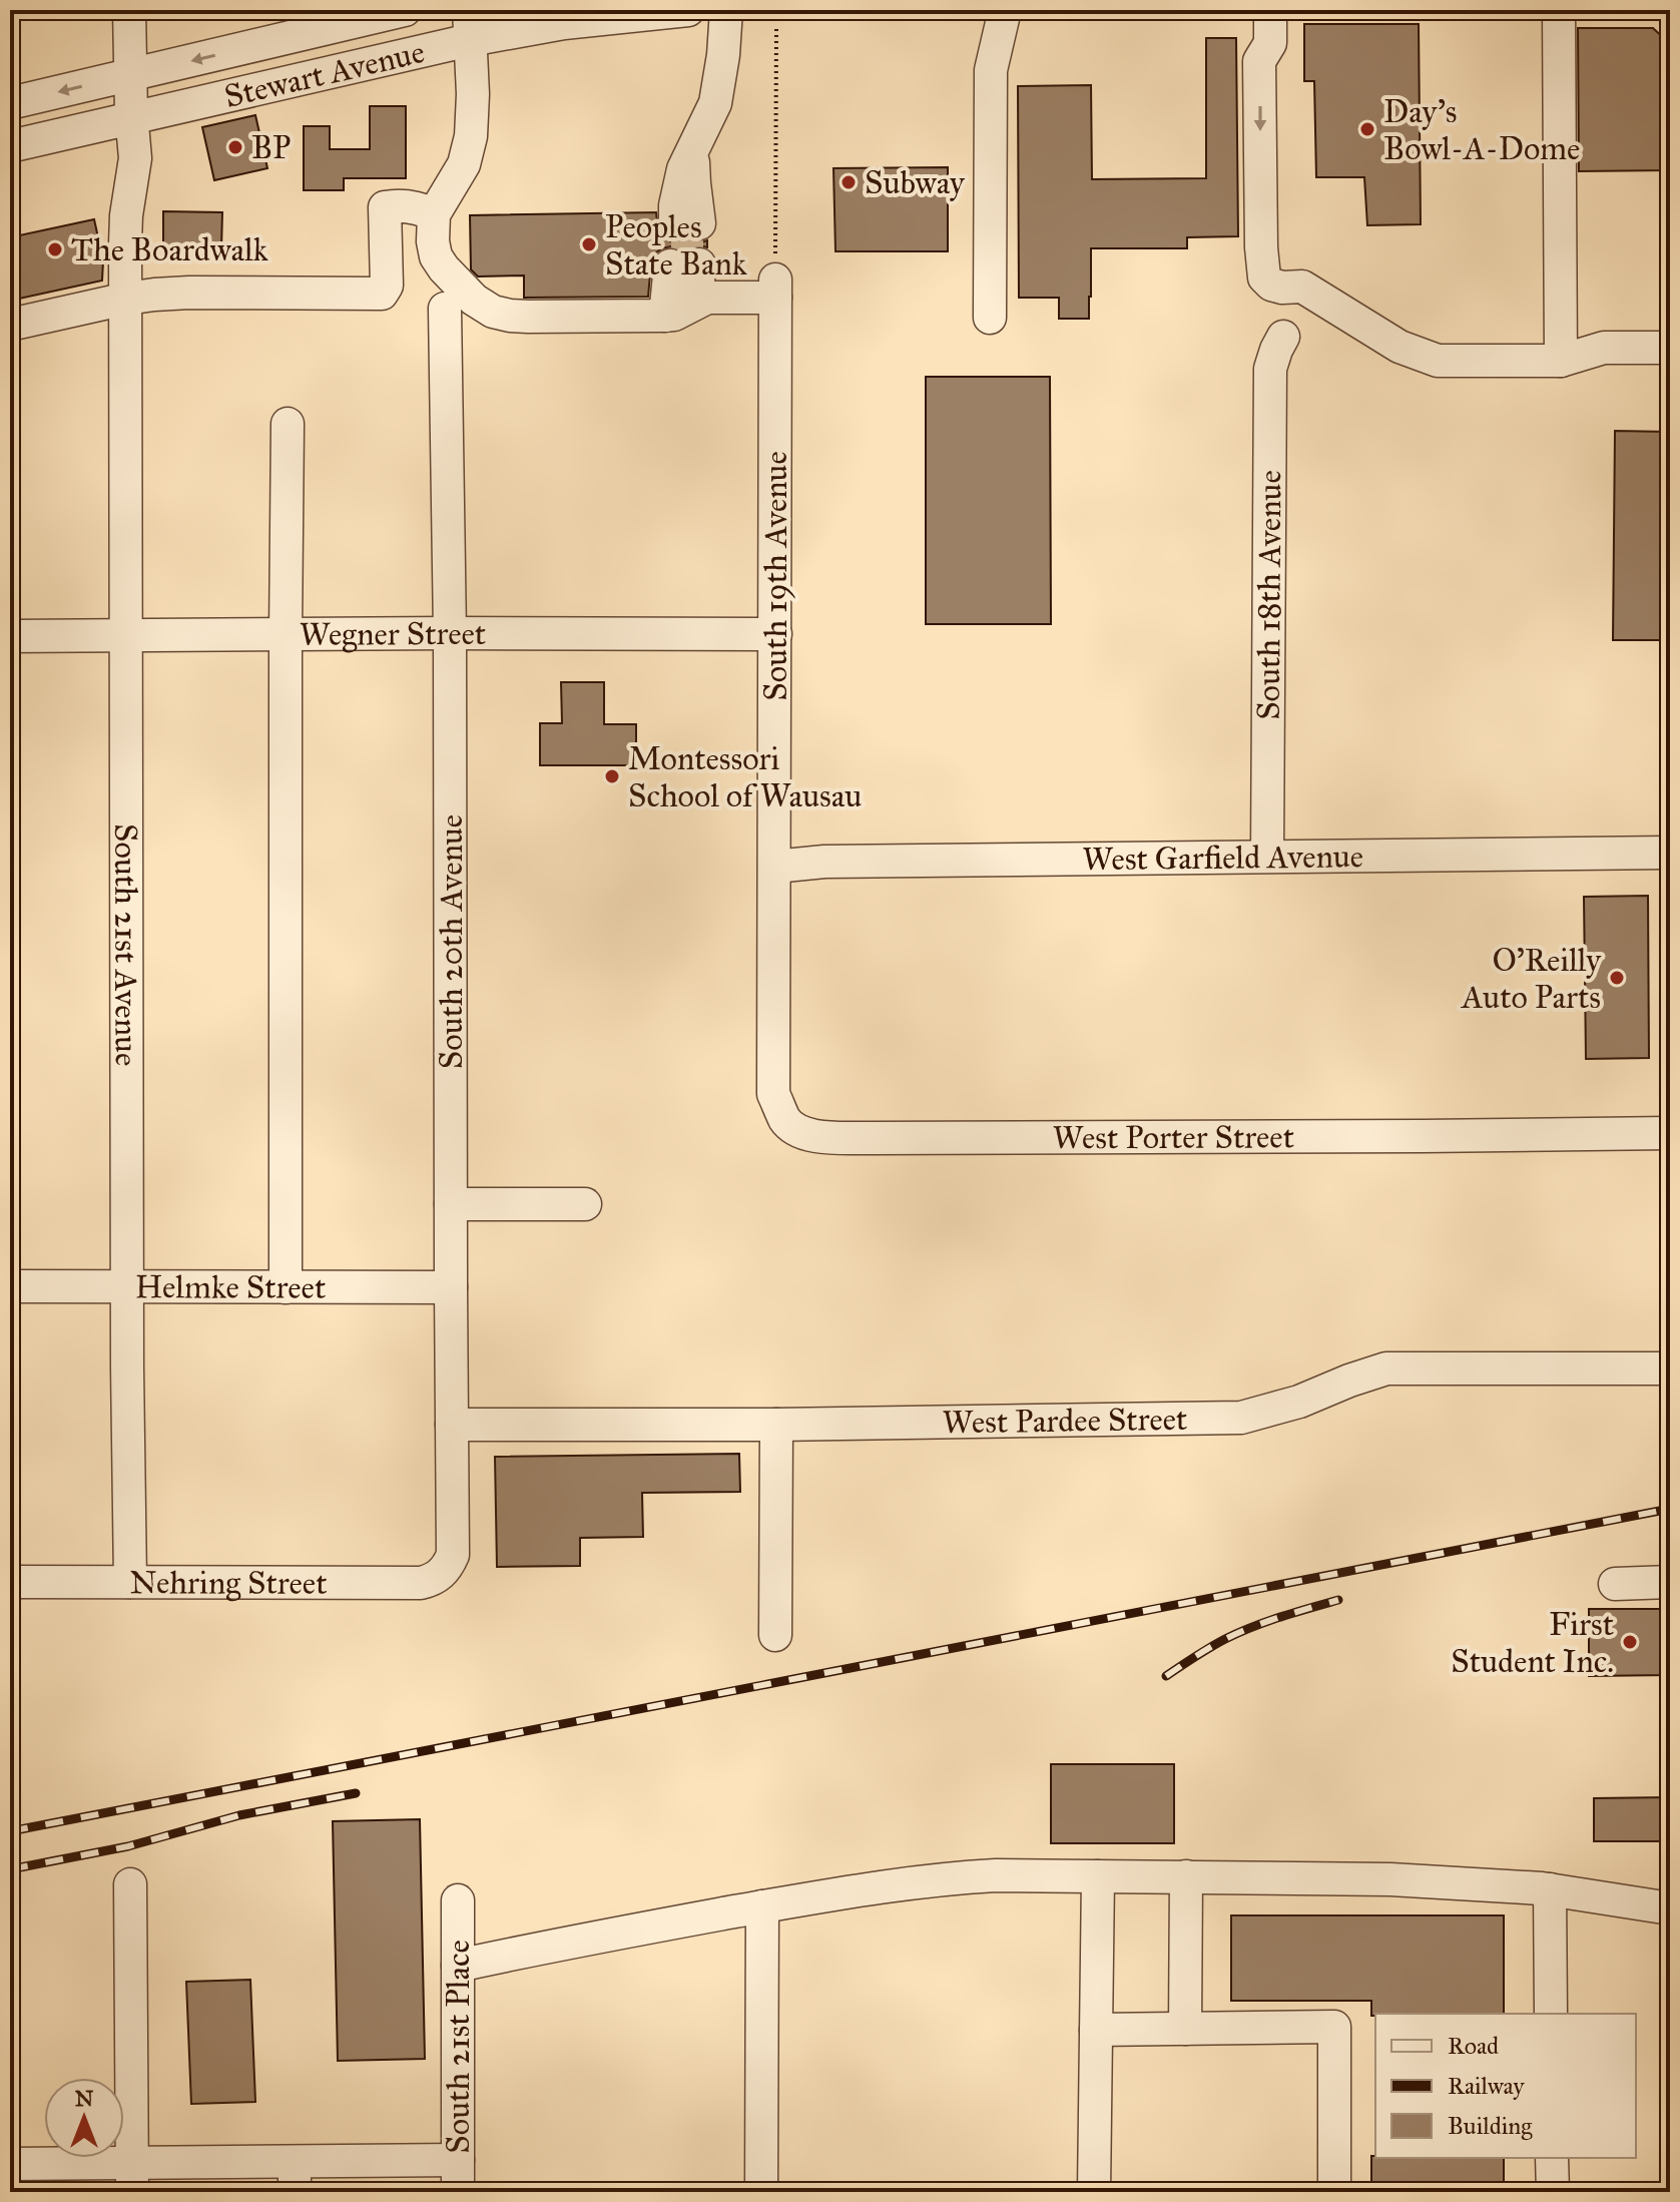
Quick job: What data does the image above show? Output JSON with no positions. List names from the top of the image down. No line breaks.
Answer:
{"streets":{"street":["Stewart Avenue","South 19th Avenue","South 18th Avenue","Wegner Street","West Garfield Avenue","South 20th Avenue","South 21st Avenue","West Porter Street","Helmke Street","West Pardee Street","Nehring Street","South 21st Place"]},"crossings":[["Stewart Avenue","South 21st Avenue"],["South 19th Avenue","Wegner Street"],["South 19th Avenue","West Garfield Avenue"],["South 19th Avenue","West Porter Street"],["South 18th Avenue","West Garfield Avenue"],["Wegner Street","South 20th Avenue"],["Wegner Street","South 21st Avenue"],["South 20th Avenue","Helmke Street"],["South 20th Avenue","West Pardee Street"],["South 20th Avenue","Nehring Street"],["South 21st Avenue","Helmke Street"],["South 21st Avenue","Nehring Street"]],"places":["Day's Bowl-A-Dome","BP","Subway","Peoples State Bank","The Boardwalk","Montessori School of Wausau","O'Reilly Auto Parts","First Student Inc."],"legend":["Road","Railway","Building"],"north":"top"}
